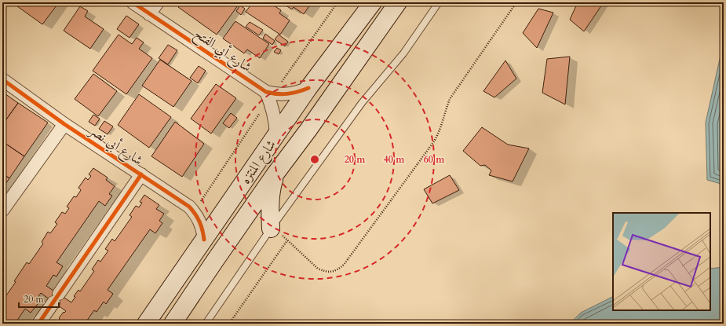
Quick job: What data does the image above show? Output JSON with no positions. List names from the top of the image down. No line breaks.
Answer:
{"streets":{"main road":["شارع المنتزه"],"street":["شارع أبي الفتح","شارع أبي نصر"]},"crossings":[["شارع أبي نصر","شارع المنتزه"]],"scale_bar":"20 m","rings":["20 m","40 m","60 m"]}
